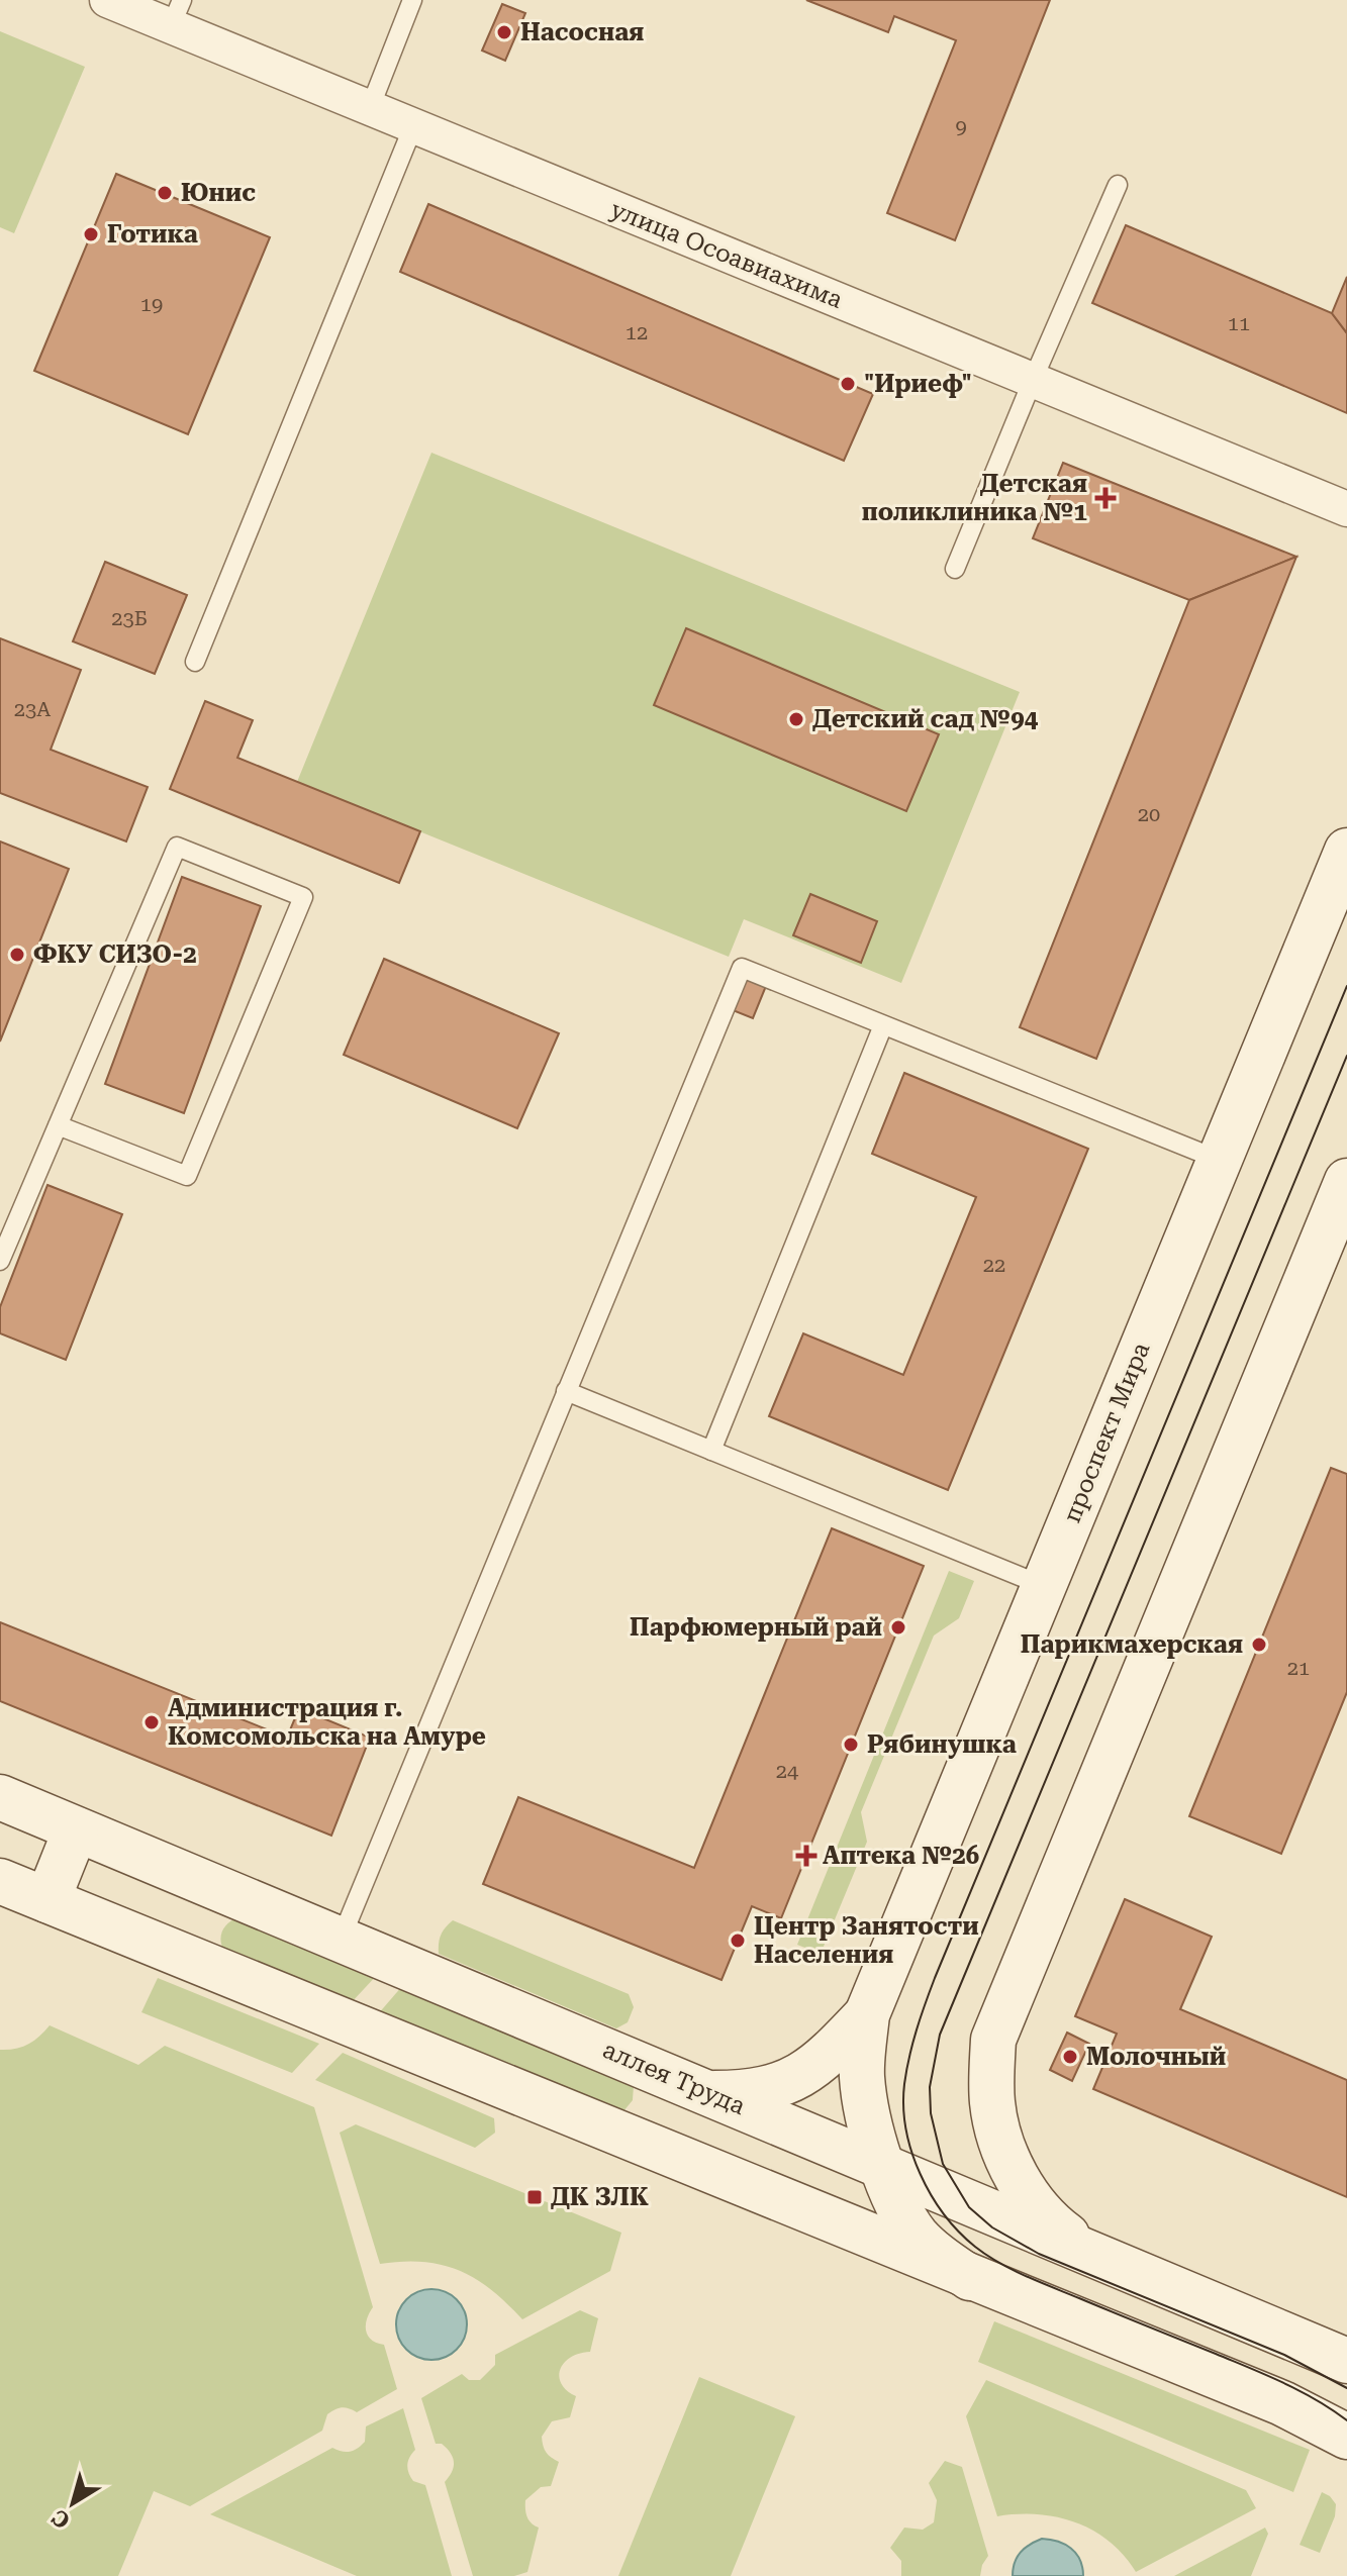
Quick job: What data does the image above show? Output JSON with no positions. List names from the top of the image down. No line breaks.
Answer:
{"streets":{"main road":["проспект Мира","аллея Труда"],"street":["улица Осоавиахима"]},"crossings":[["проспект Мира","аллея Труда"]],"places":{"other":["Насосная","Юнис","Готика","\"Ириеф\"","Детский сад №94","ФКУ СИЗО-2","Парфюмерный рай","Парикмахерская","Администрация г. Комсомольска на Амуре","Рябинушка","Центр Занятости Населения","Молочный"],"health":["Детская поликлиника №1","Аптека №26"],"transit":["ДК ЗЛК"]},"house_numbers":["9","19","11","12","23Б","23А","20","22","21","24"],"north":"bottom left"}
